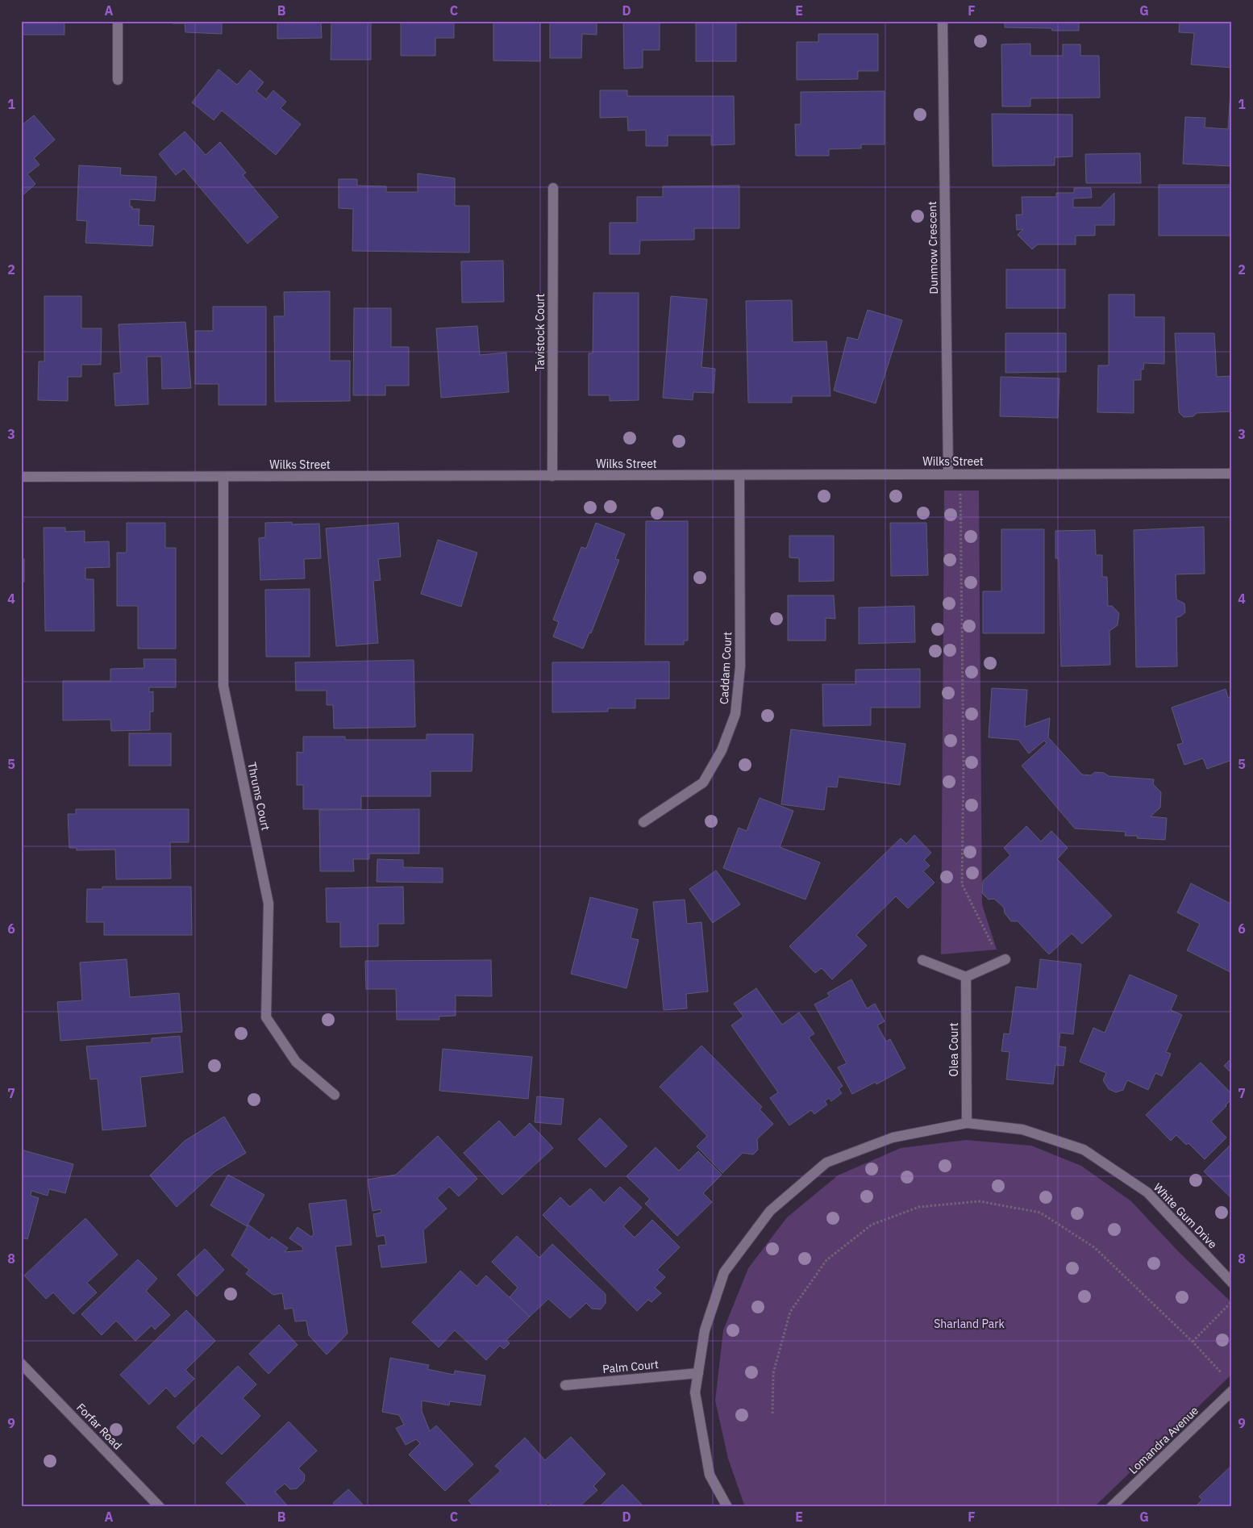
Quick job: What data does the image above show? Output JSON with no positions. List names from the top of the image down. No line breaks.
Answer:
{"streets":{"street":["Dunmow Crescent","Tavistock Court","Wilks Street","Caddam Court","Thrums Court","Olea Court","White Gum Drive","Palm Court","Forfar Road","Lomandra Avenue"]},"crossings":[["Dunmow Crescent","Wilks Street"],["Tavistock Court","Wilks Street"],["Wilks Street","Caddam Court"],["Wilks Street","Thrums Court"],["Olea Court","White Gum Drive"],["White Gum Drive","Palm Court"]],"parks":["Sharland Park"],"grid":{"columns":["A","B","C","D","E","F","G"],"rows":["1","2","3","4","5","6","7","8","9"]}}
